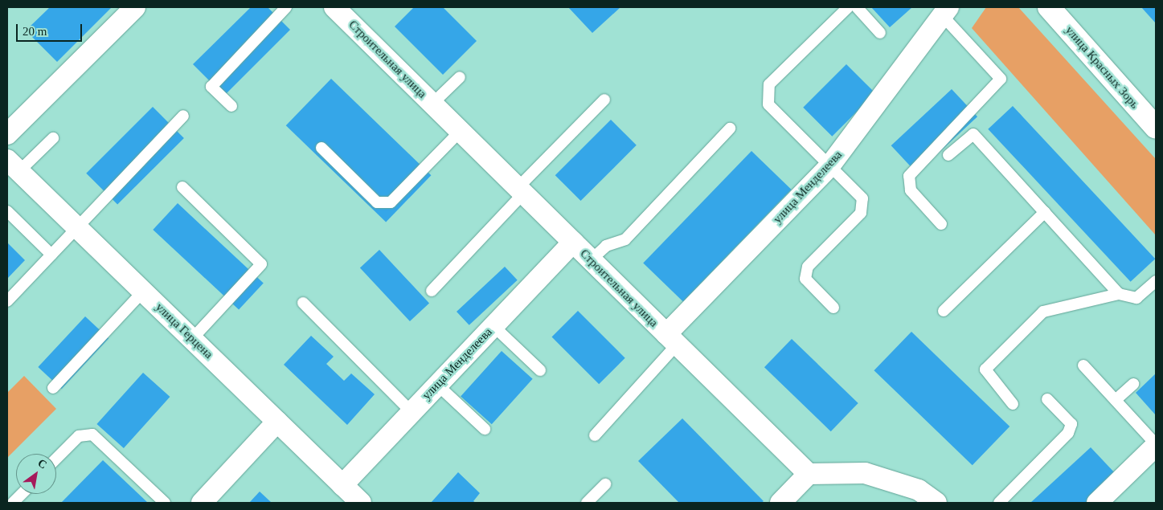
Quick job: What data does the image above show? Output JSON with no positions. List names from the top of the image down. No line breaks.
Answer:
{"streets":{"street":["Строительная улица","улица Красных Зорь","улица Менделеева","улица Герцена"]},"crossings":[["Строительная улица","улица Менделеева"],["улица Менделеева","улица Герцена"]],"scale_bar":"20 m","north":"top right"}
